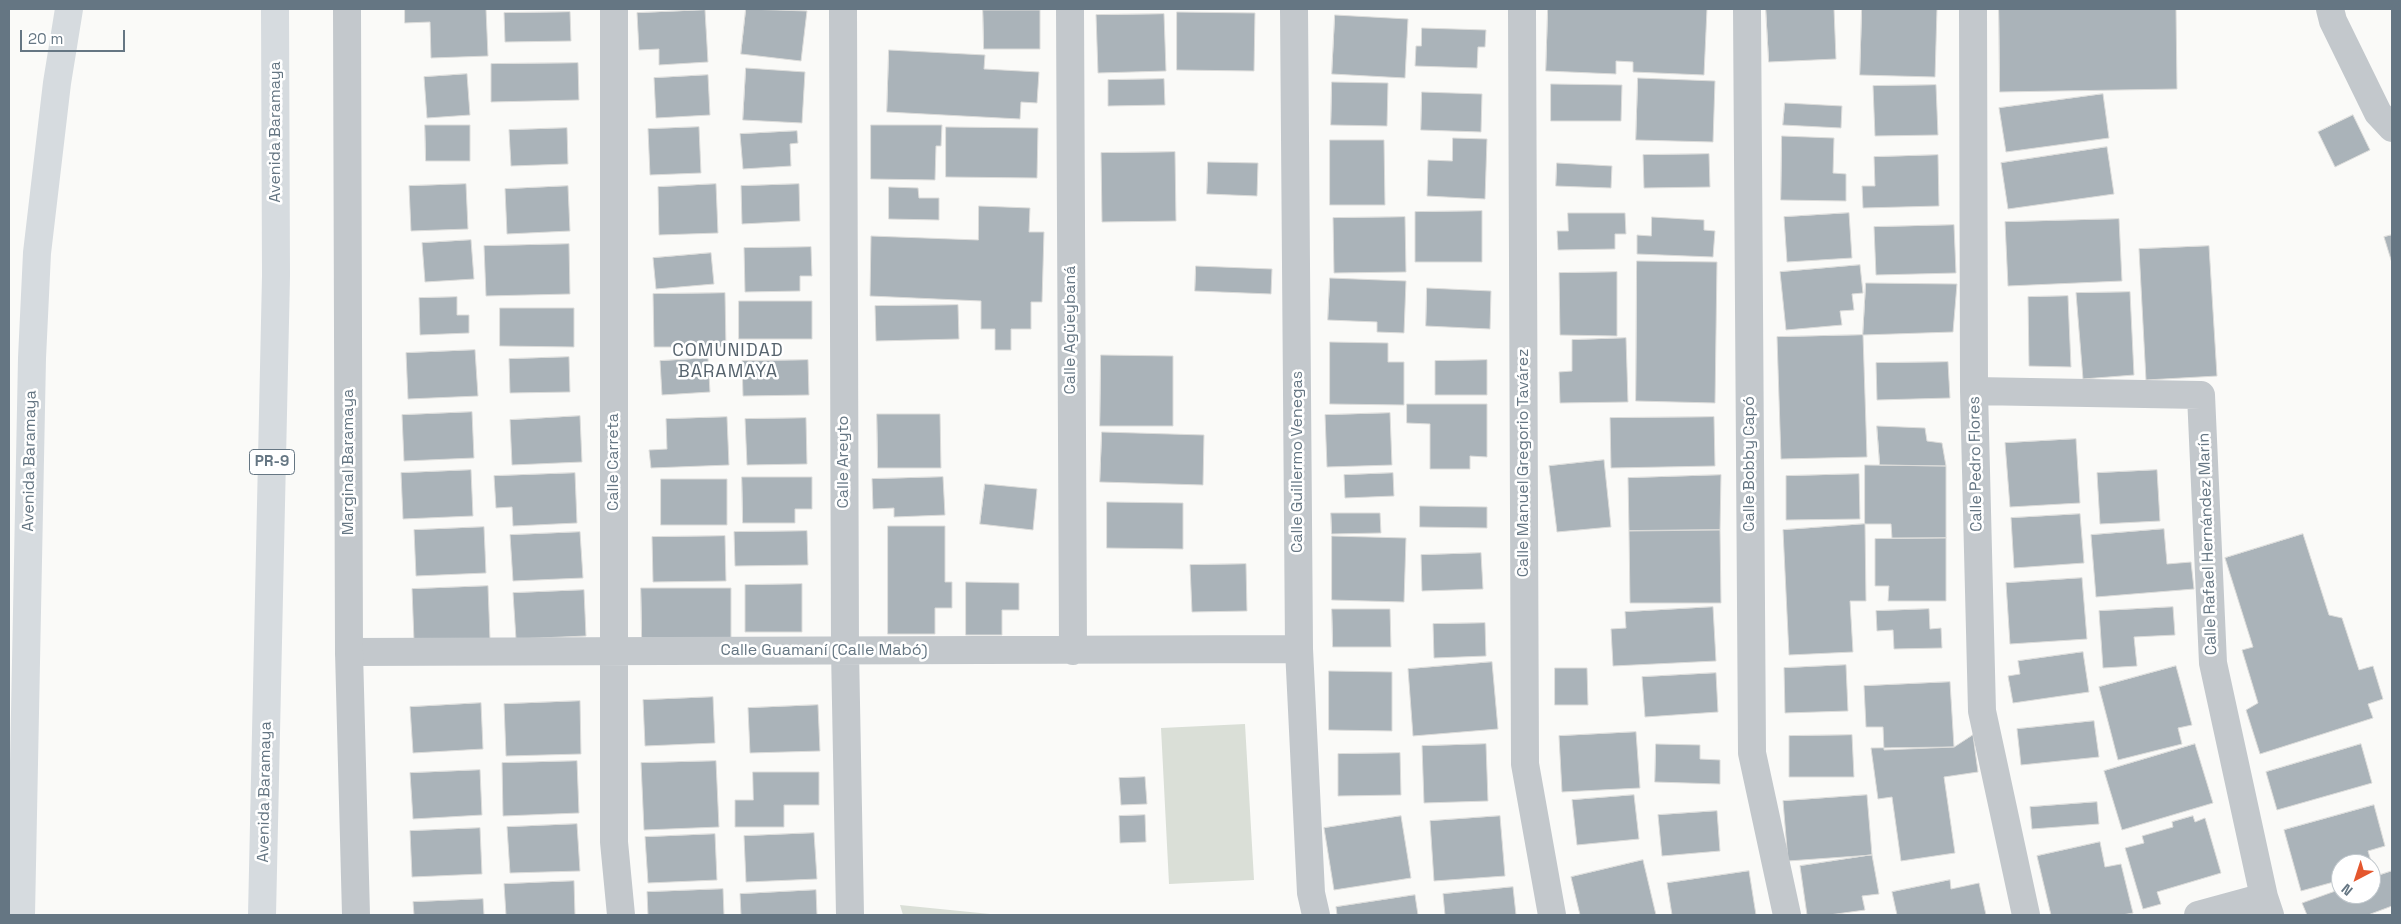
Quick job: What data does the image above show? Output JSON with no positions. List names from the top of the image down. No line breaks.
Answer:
{"streets":{"highway":["Avenida Baramaya","PR-9"],"street":["Calle Agüeybaná","Marginal Baramaya","Calle Carreta","Calle Areyto","Calle Guillermo Venegas","Calle Manuel Gregorio Tavárez","Calle Bobby Capó","Calle Pedro Flores","Calle Rafael Hernández Marín","Calle Guamaní (Calle Mabó)"]},"crossings":[["Calle Agüeybaná","Calle Guamaní (Calle Mabó)"],["Marginal Baramaya","Calle Guamaní (Calle Mabó)"],["Calle Carreta","Calle Guamaní (Calle Mabó)"],["Calle Areyto","Calle Guamaní (Calle Mabó)"],["Calle Guillermo Venegas","Calle Guamaní (Calle Mabó)"],["Calle Pedro Flores","Calle Rafael Hernández Marín"]],"districts":["COMUNIDAD BARAMAYA"],"scale_bar":"20 m","north":"bottom left"}
